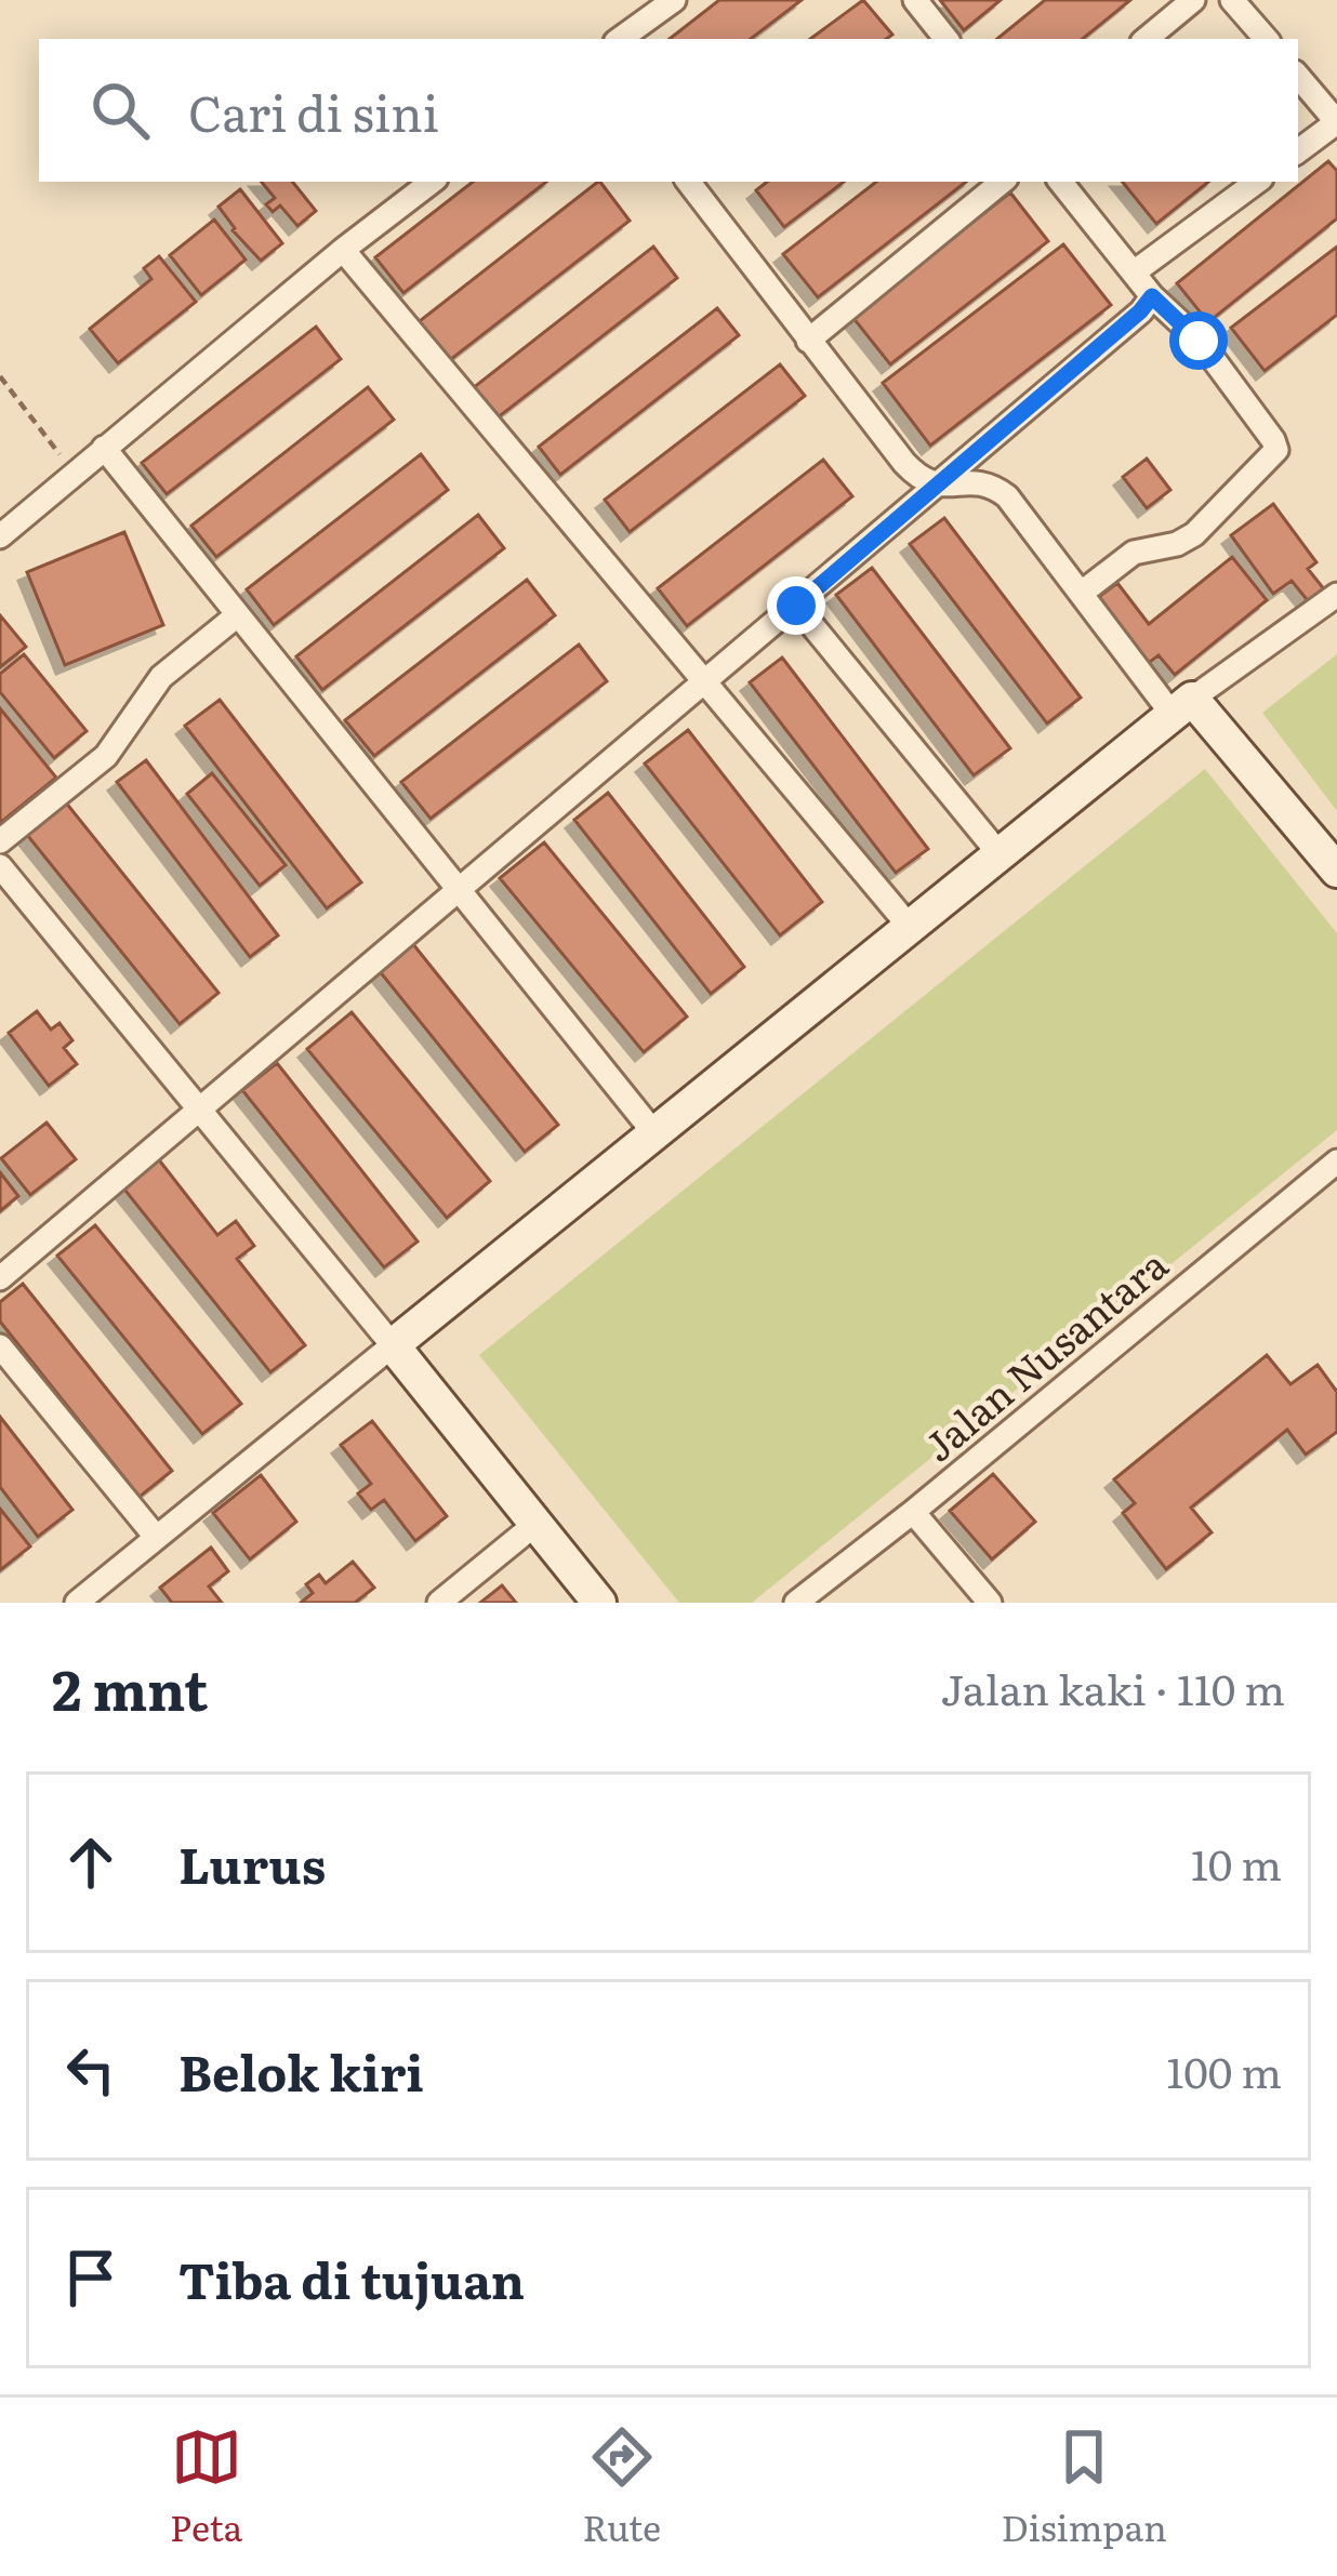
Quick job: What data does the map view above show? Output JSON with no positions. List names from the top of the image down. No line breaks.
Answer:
{"streets":{"street":["Jalan Nusantara"]},"page":{"search":"Cari di sini","heading":["2 mnt","Jalan kaki · 110 m"],"list":[["Lurus","10 m"],["Belok kiri","100 m"],"Tiba di tujuan"],"nav":["Peta","Rute","Disimpan"]}}
